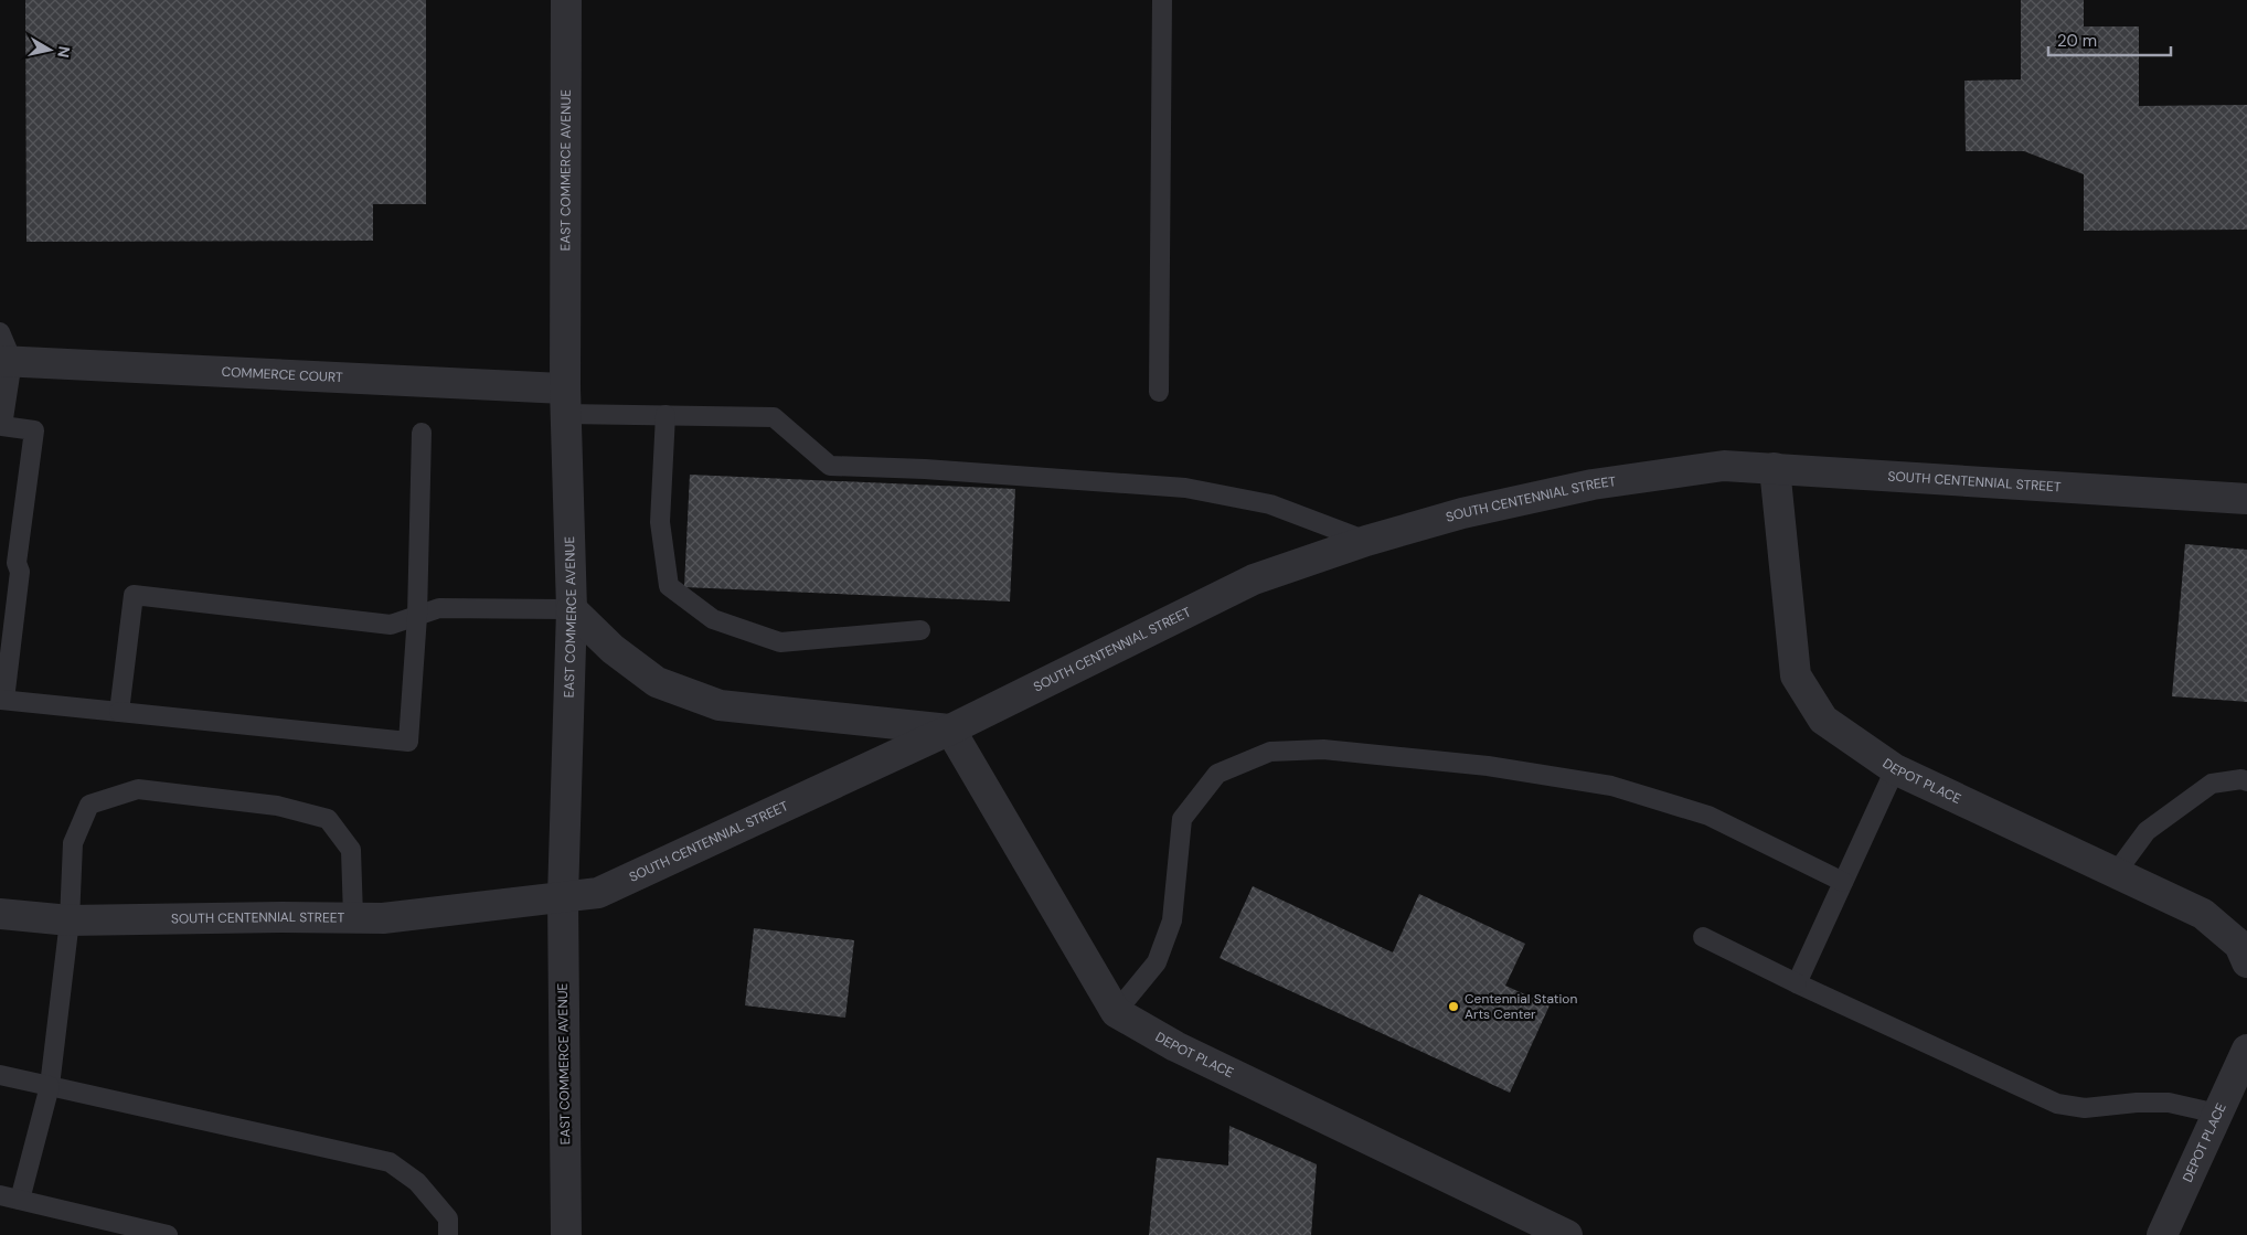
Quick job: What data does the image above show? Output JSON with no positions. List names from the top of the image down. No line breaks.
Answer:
{"streets":{"street":["EAST COMMERCE AVENUE","COMMERCE COURT","SOUTH CENTENNIAL STREET","DEPOT PLACE"]},"crossings":[["EAST COMMERCE AVENUE","COMMERCE COURT"],["EAST COMMERCE AVENUE","SOUTH CENTENNIAL STREET"],["SOUTH CENTENNIAL STREET","DEPOT PLACE"]],"places":["Centennial Station Arts Center"],"scale_bar":"20 m","north":"right"}
